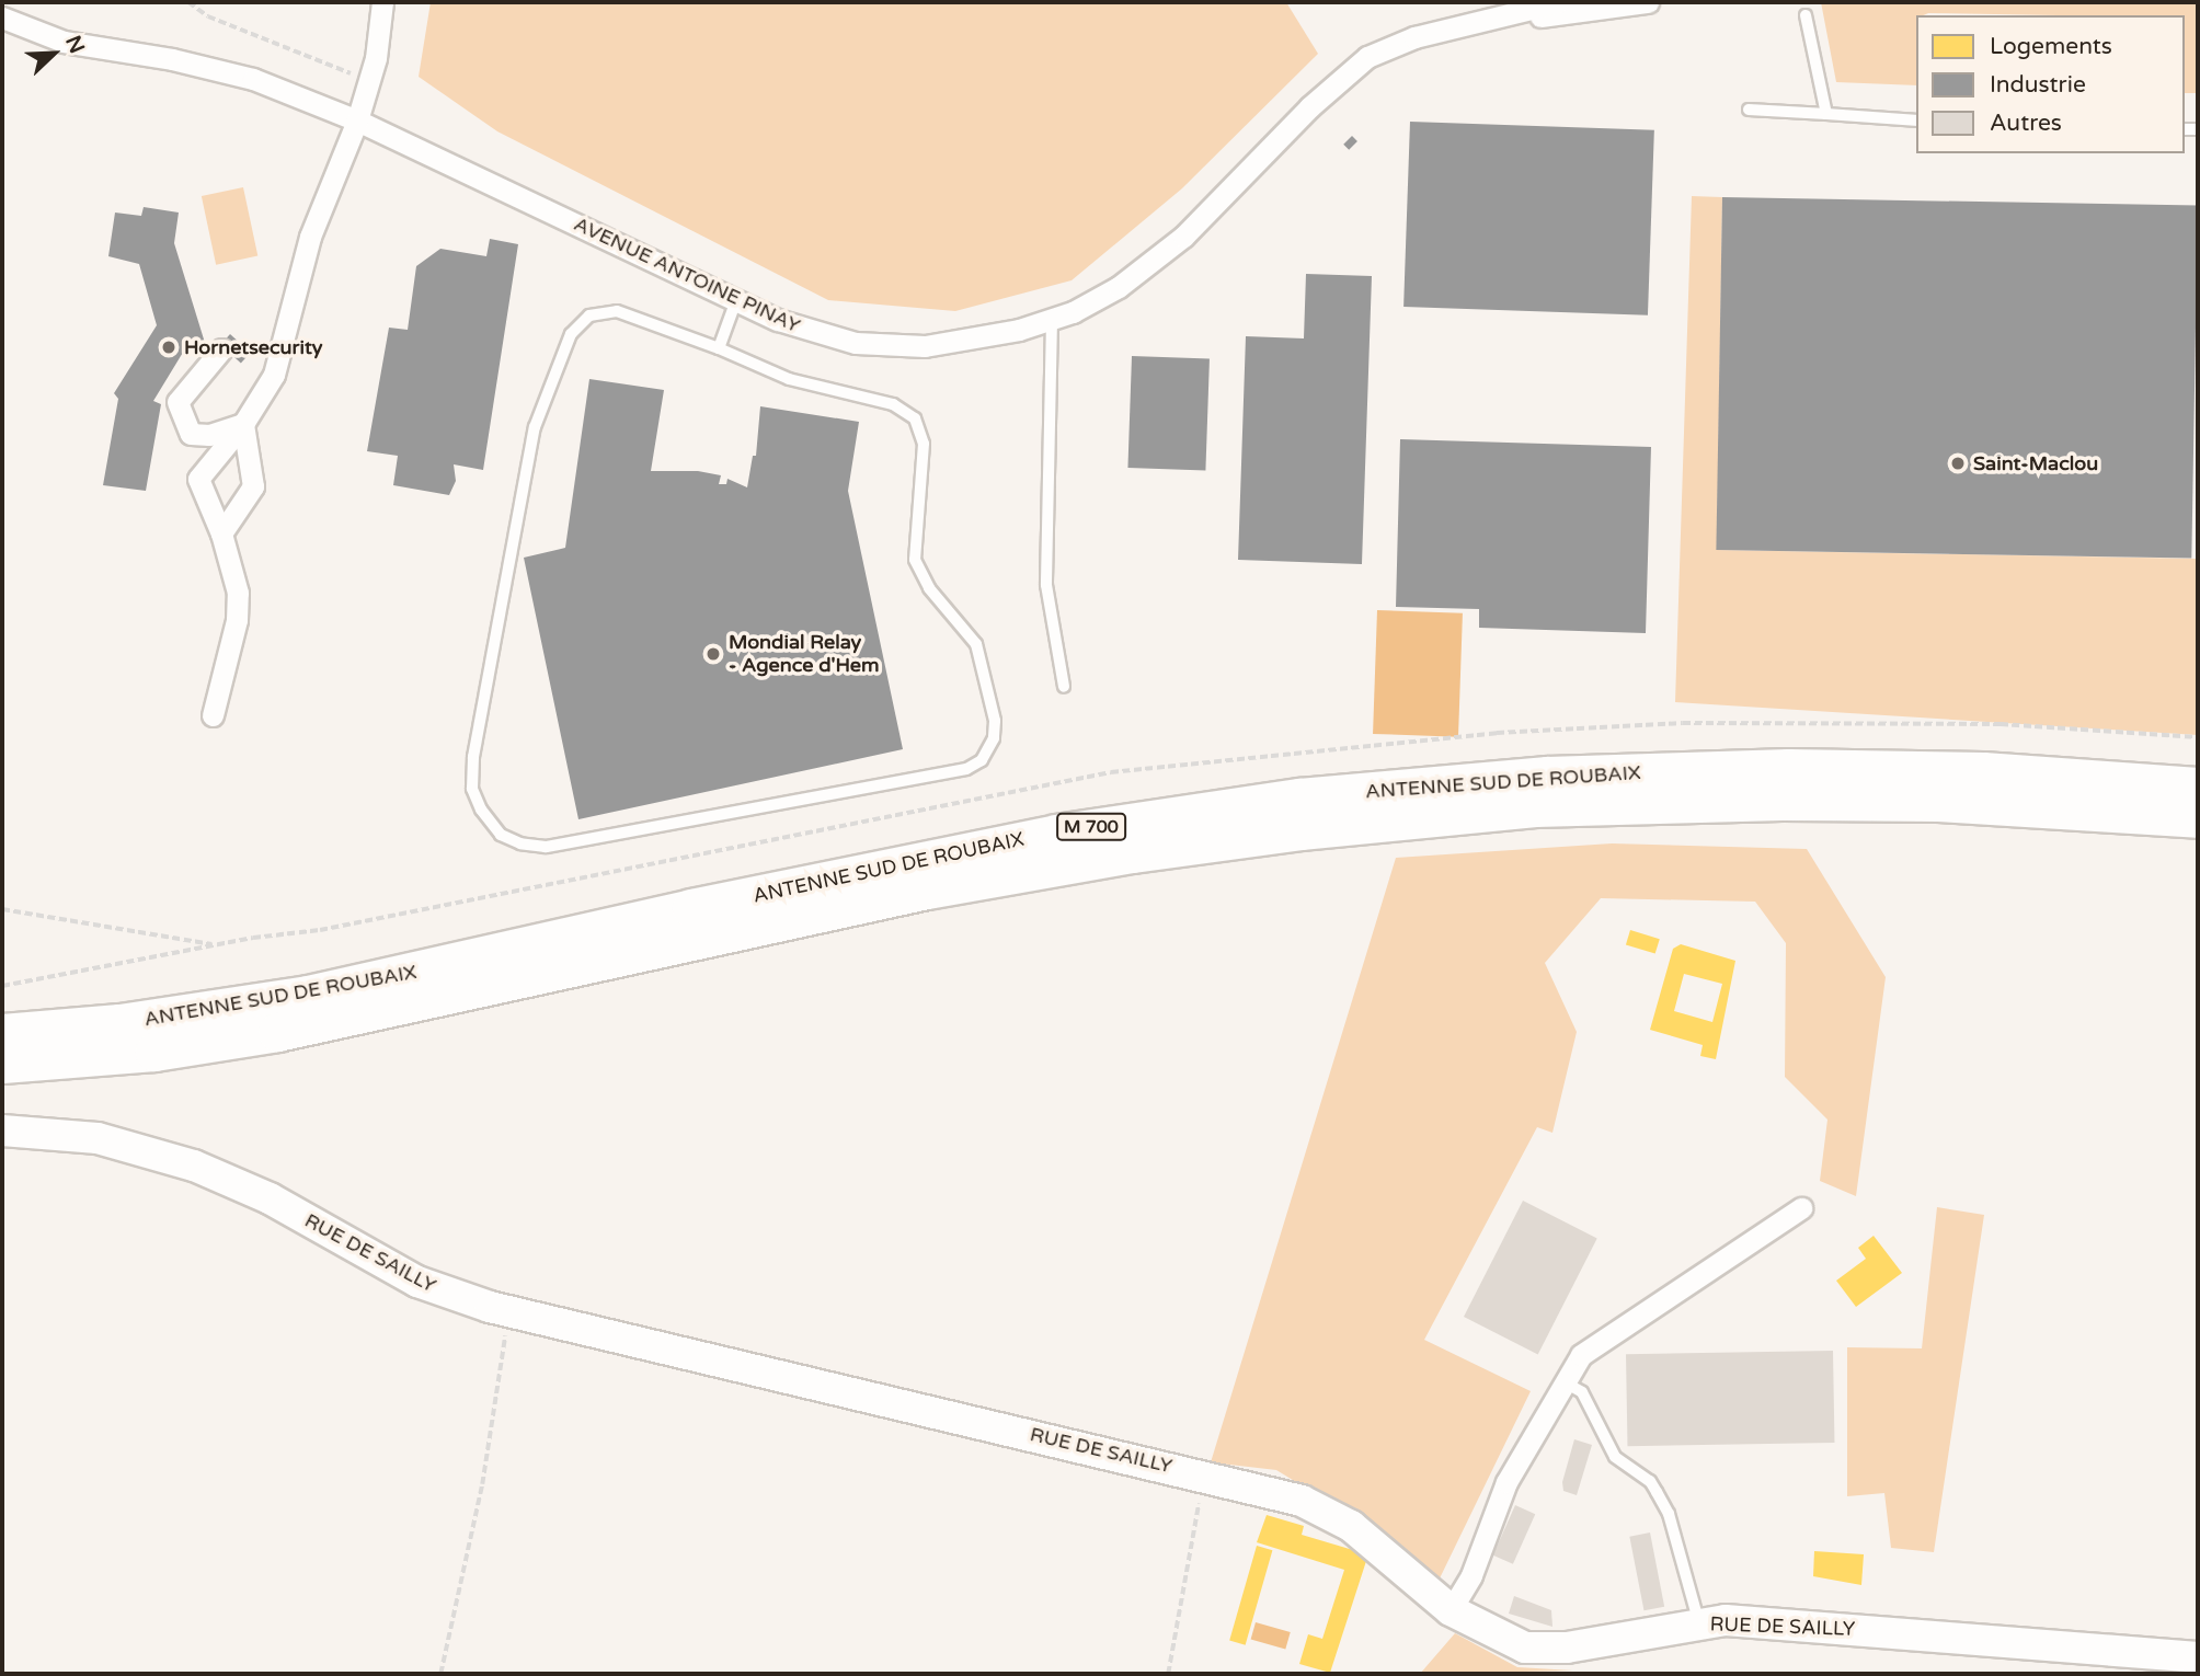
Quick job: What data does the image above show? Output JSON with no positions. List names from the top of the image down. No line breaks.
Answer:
{"streets":{"highway":["ANTENNE SUD DE ROUBAIX","M 700"],"street":["AVENUE ANTOINE PINAY","RUE DE SAILLY"]},"places":["Hornetsecurity","Saint-Maclou","Mondial Relay - Agence d'Hem"],"legend":["Logements","Industrie","Autres"],"north":"top right"}
